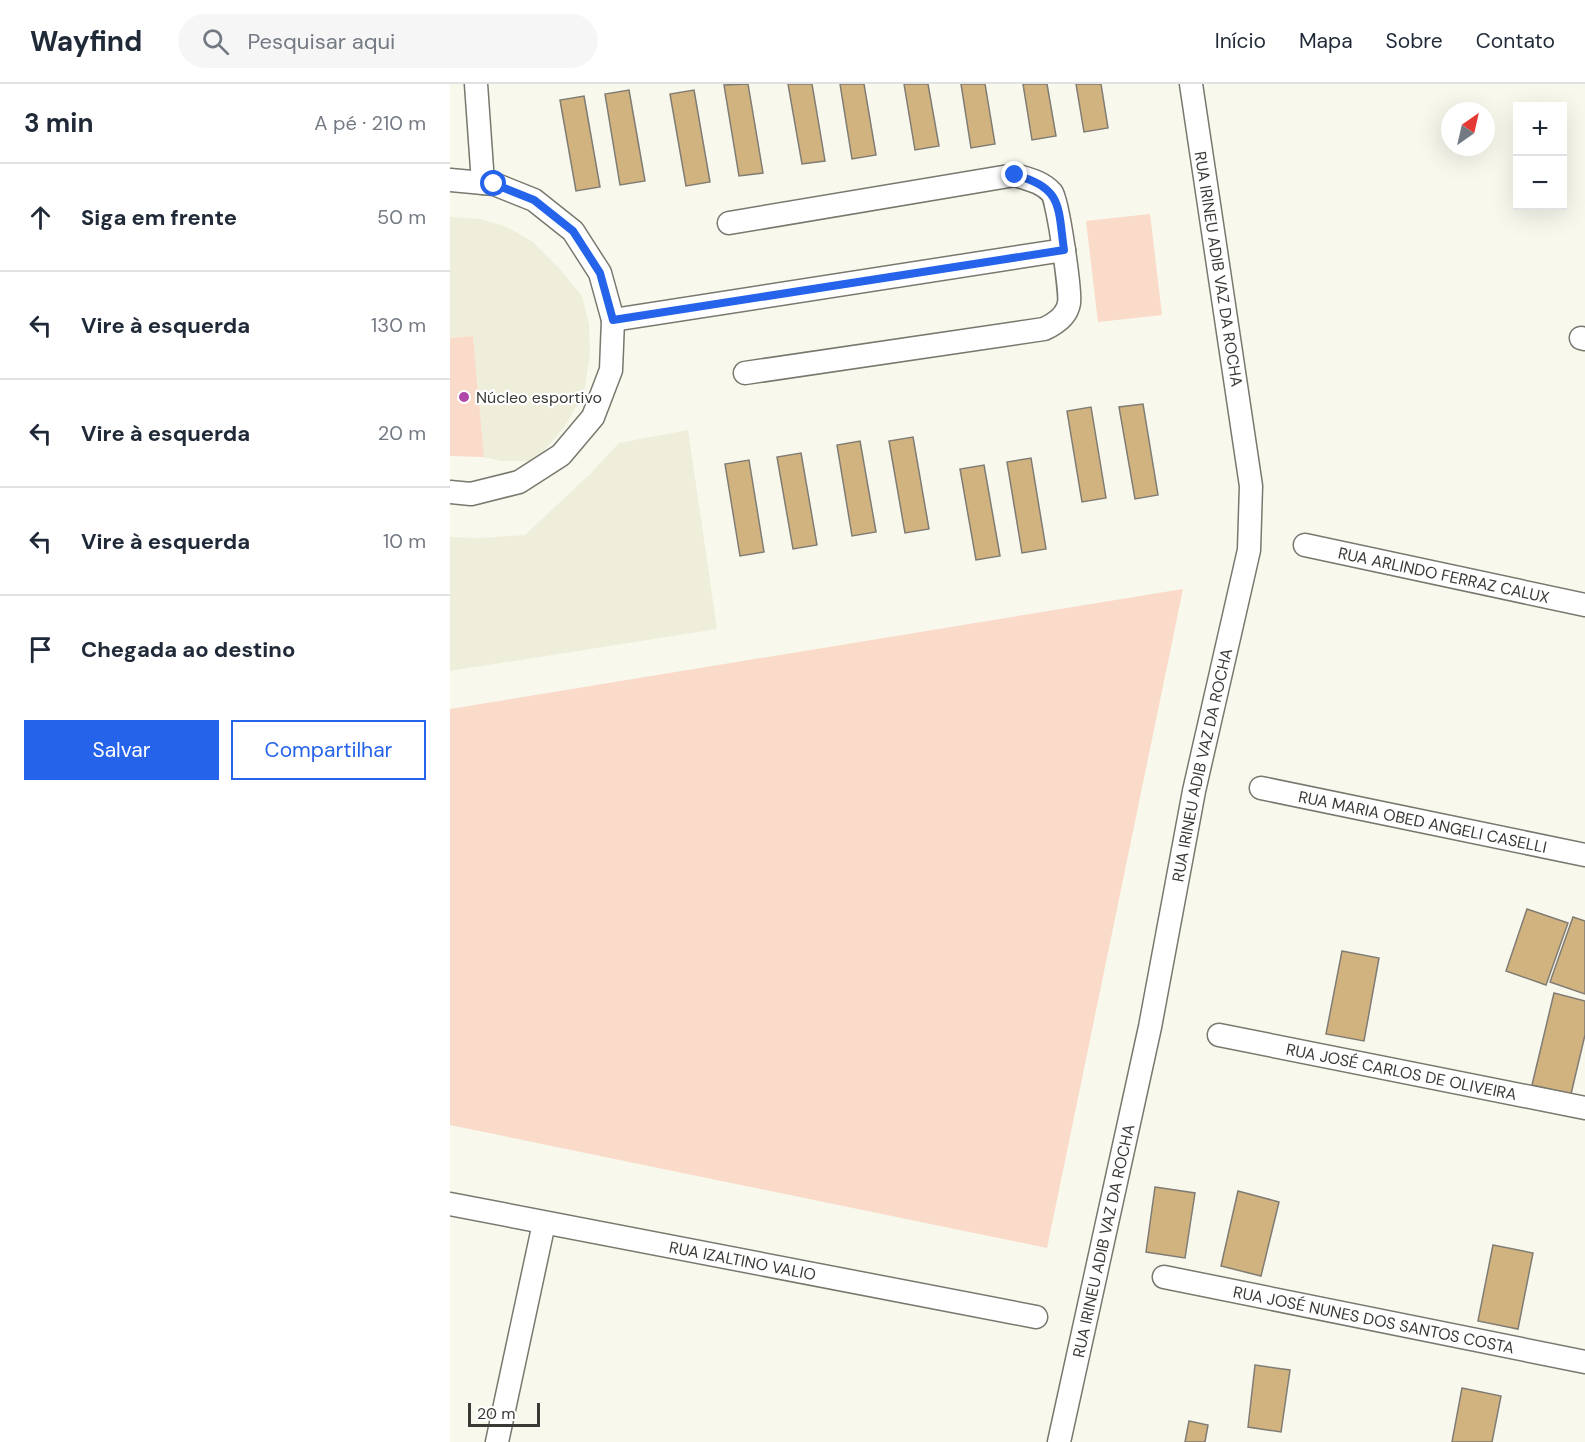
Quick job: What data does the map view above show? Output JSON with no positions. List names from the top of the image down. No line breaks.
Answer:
{"streets":{"street":["RUA IRINEU ADIB VAZ DA ROCHA","RUA ARLINDO FERRAZ CALUX","RUA MARIA OBED ANGELI CASELLI","RUA JOSÉ CARLOS DE OLIVEIRA","RUA IZALTINO VALIO","RUA JOSÉ NUNES DOS SANTOS COSTA"]},"places":["Núcleo esportivo"],"scale_bar":"20 m","north":"top right","page":{"header":"Wayfind","search":"Pesquisar aqui","nav":["Início","Mapa","Sobre","Contato"],"heading":["3 min","A pé · 210 m"],"map_buttons":["+","−"],"list":[["Siga em frente","50 m"],["Vire à esquerda","130 m"],["Vire à esquerda","20 m"],["Vire à esquerda","10 m"],"Chegada ao destino"],"buttons":["Salvar","Compartilhar"],"scale":"20 m"}}
